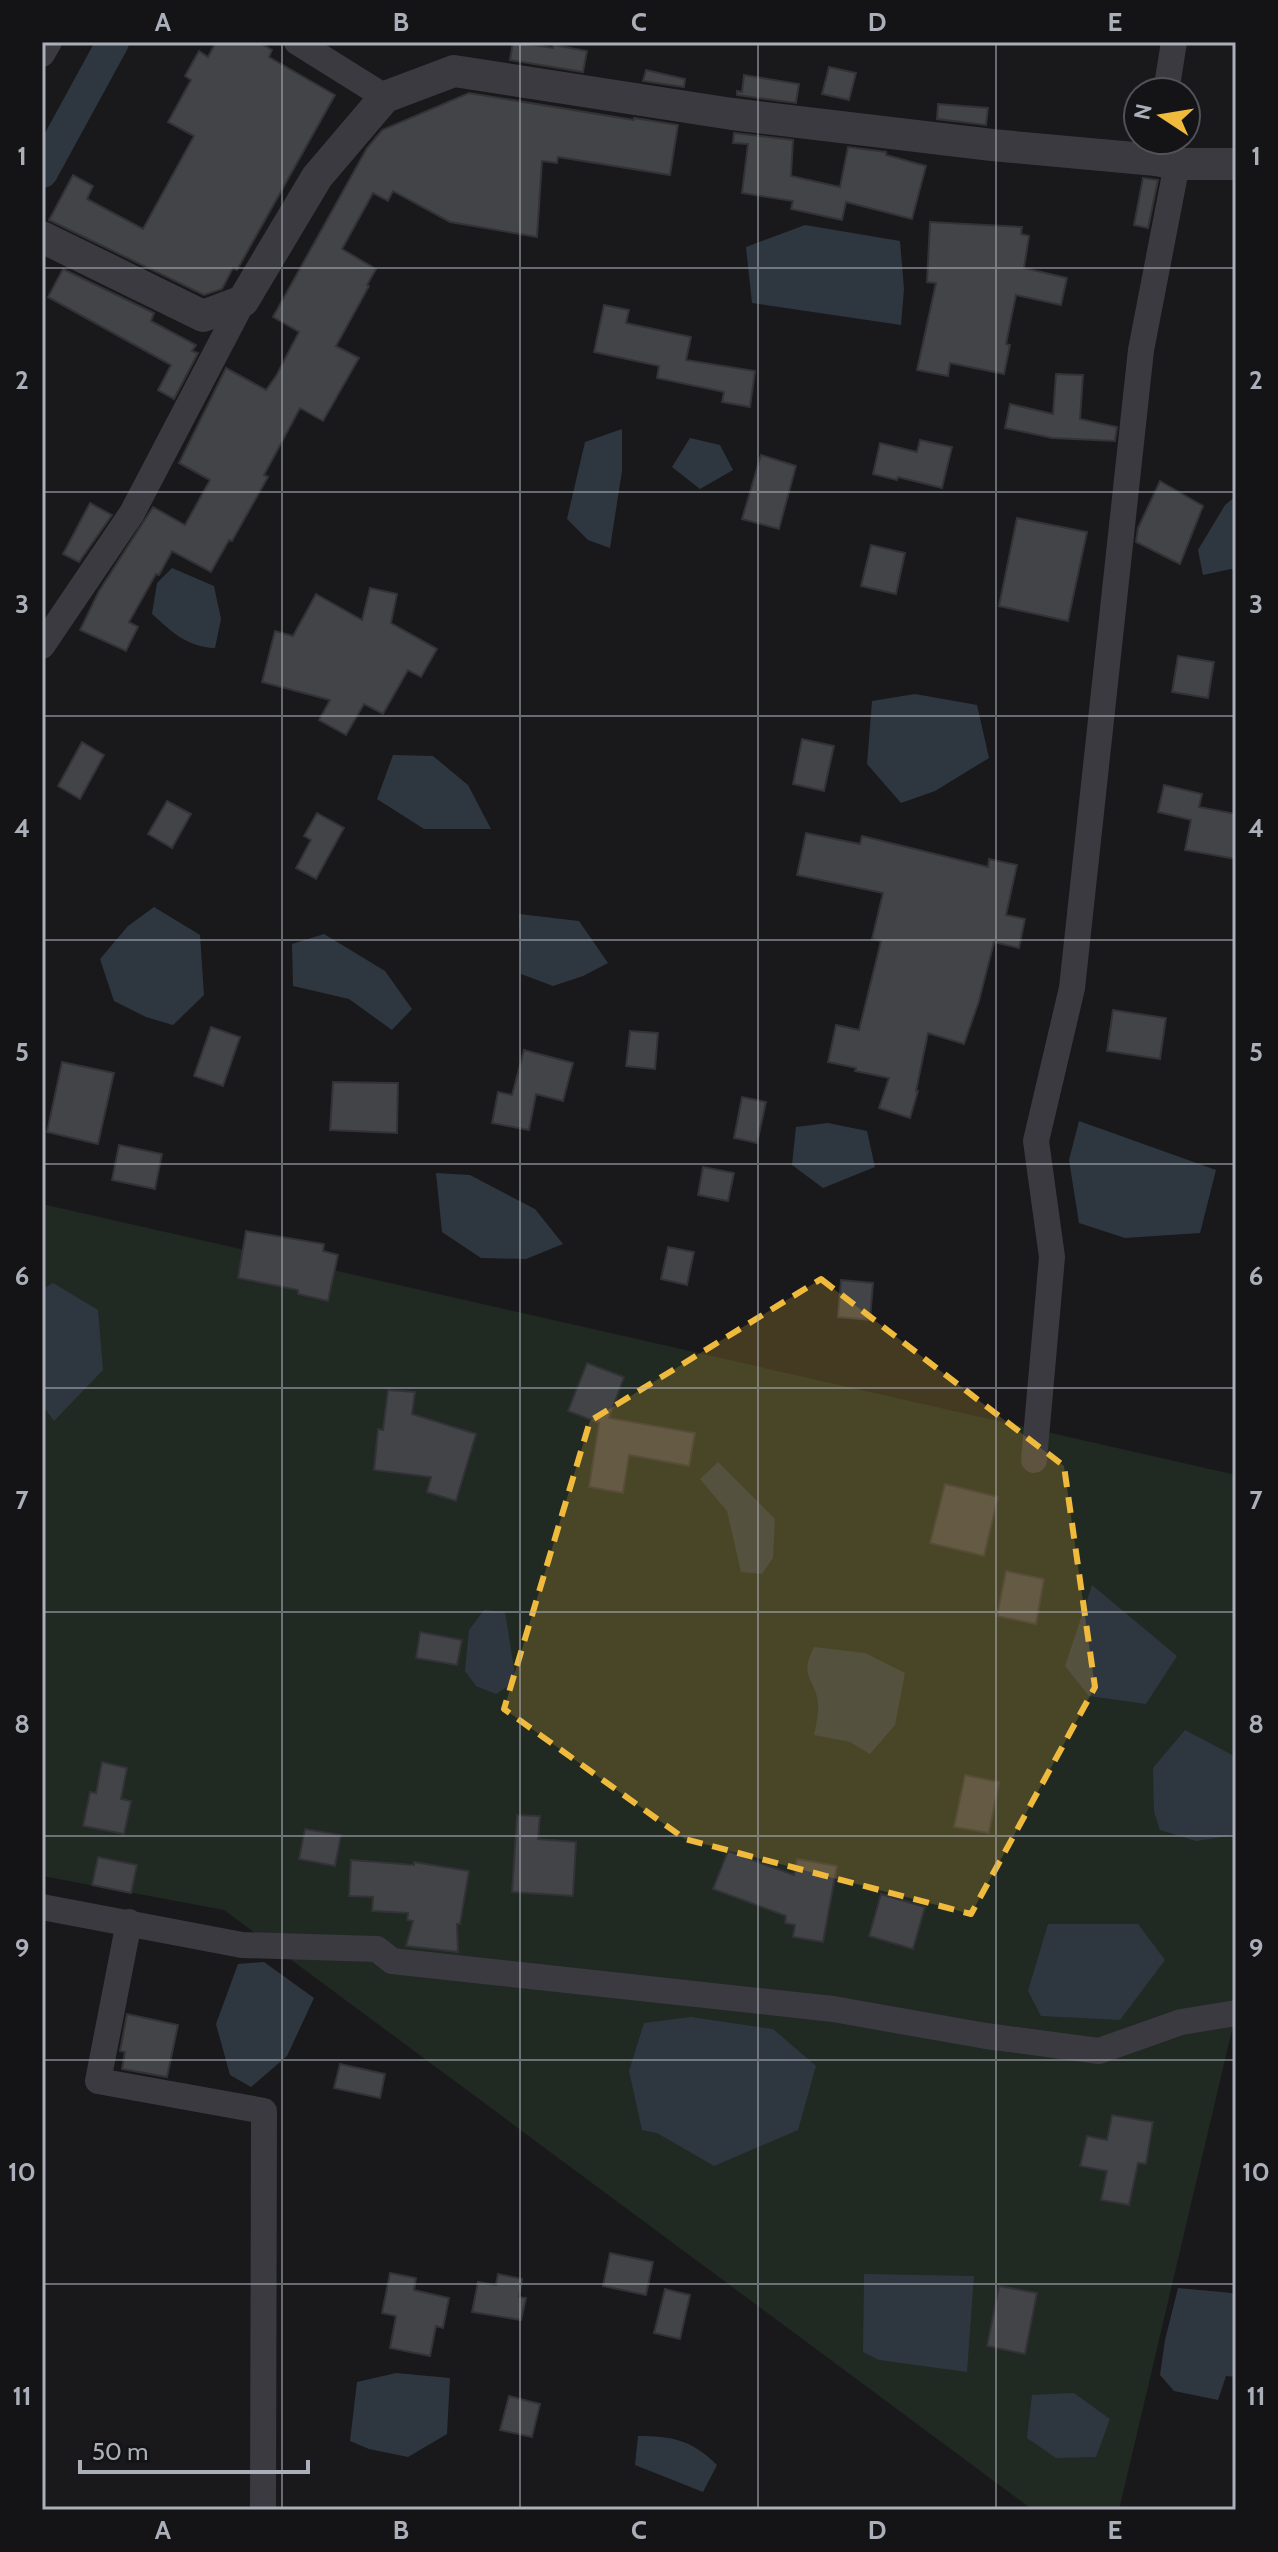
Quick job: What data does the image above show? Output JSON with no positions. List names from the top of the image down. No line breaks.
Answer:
{"scale_bar":"50 m","north":"left","grid":{"columns":["A","B","C","D","E"],"rows":["1","2","3","4","5","6","7","8","9","10","11"]}}
